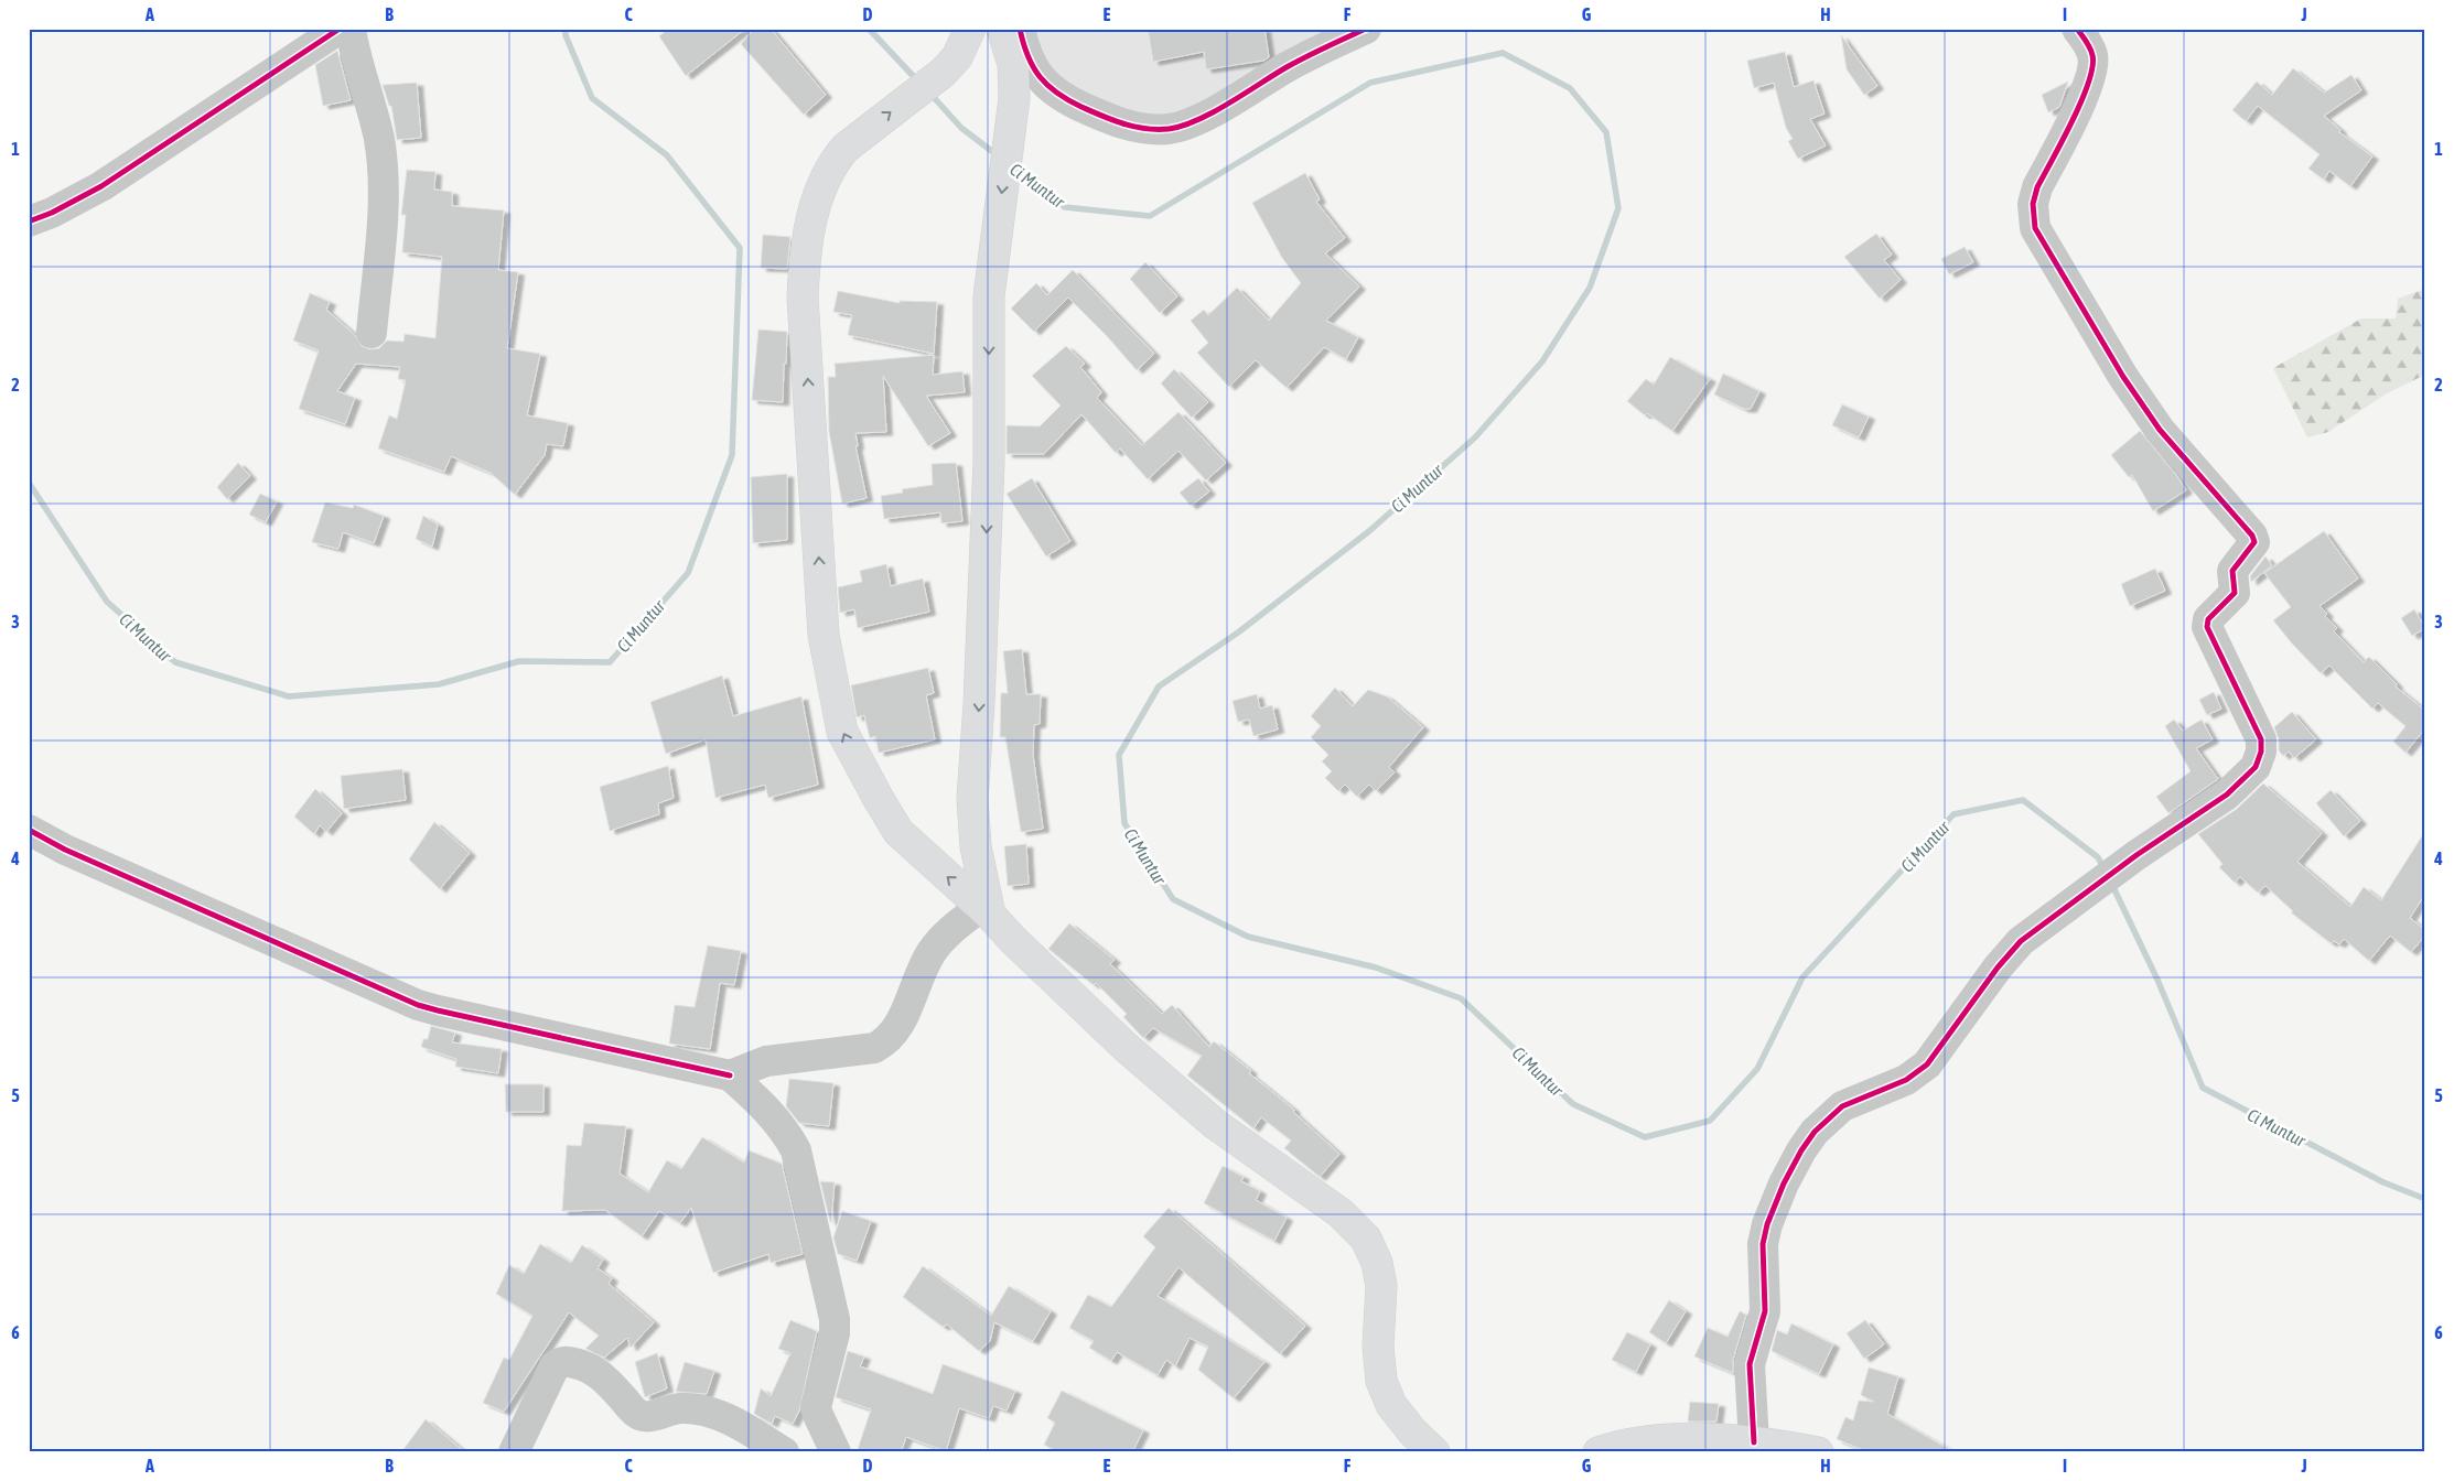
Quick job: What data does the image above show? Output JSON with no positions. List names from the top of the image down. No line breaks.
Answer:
{"water":["Ci Muntur"],"grid":{"columns":["A","B","C","D","E","F","G","H","I","J"],"rows":["1","2","3","4","5","6"]}}
